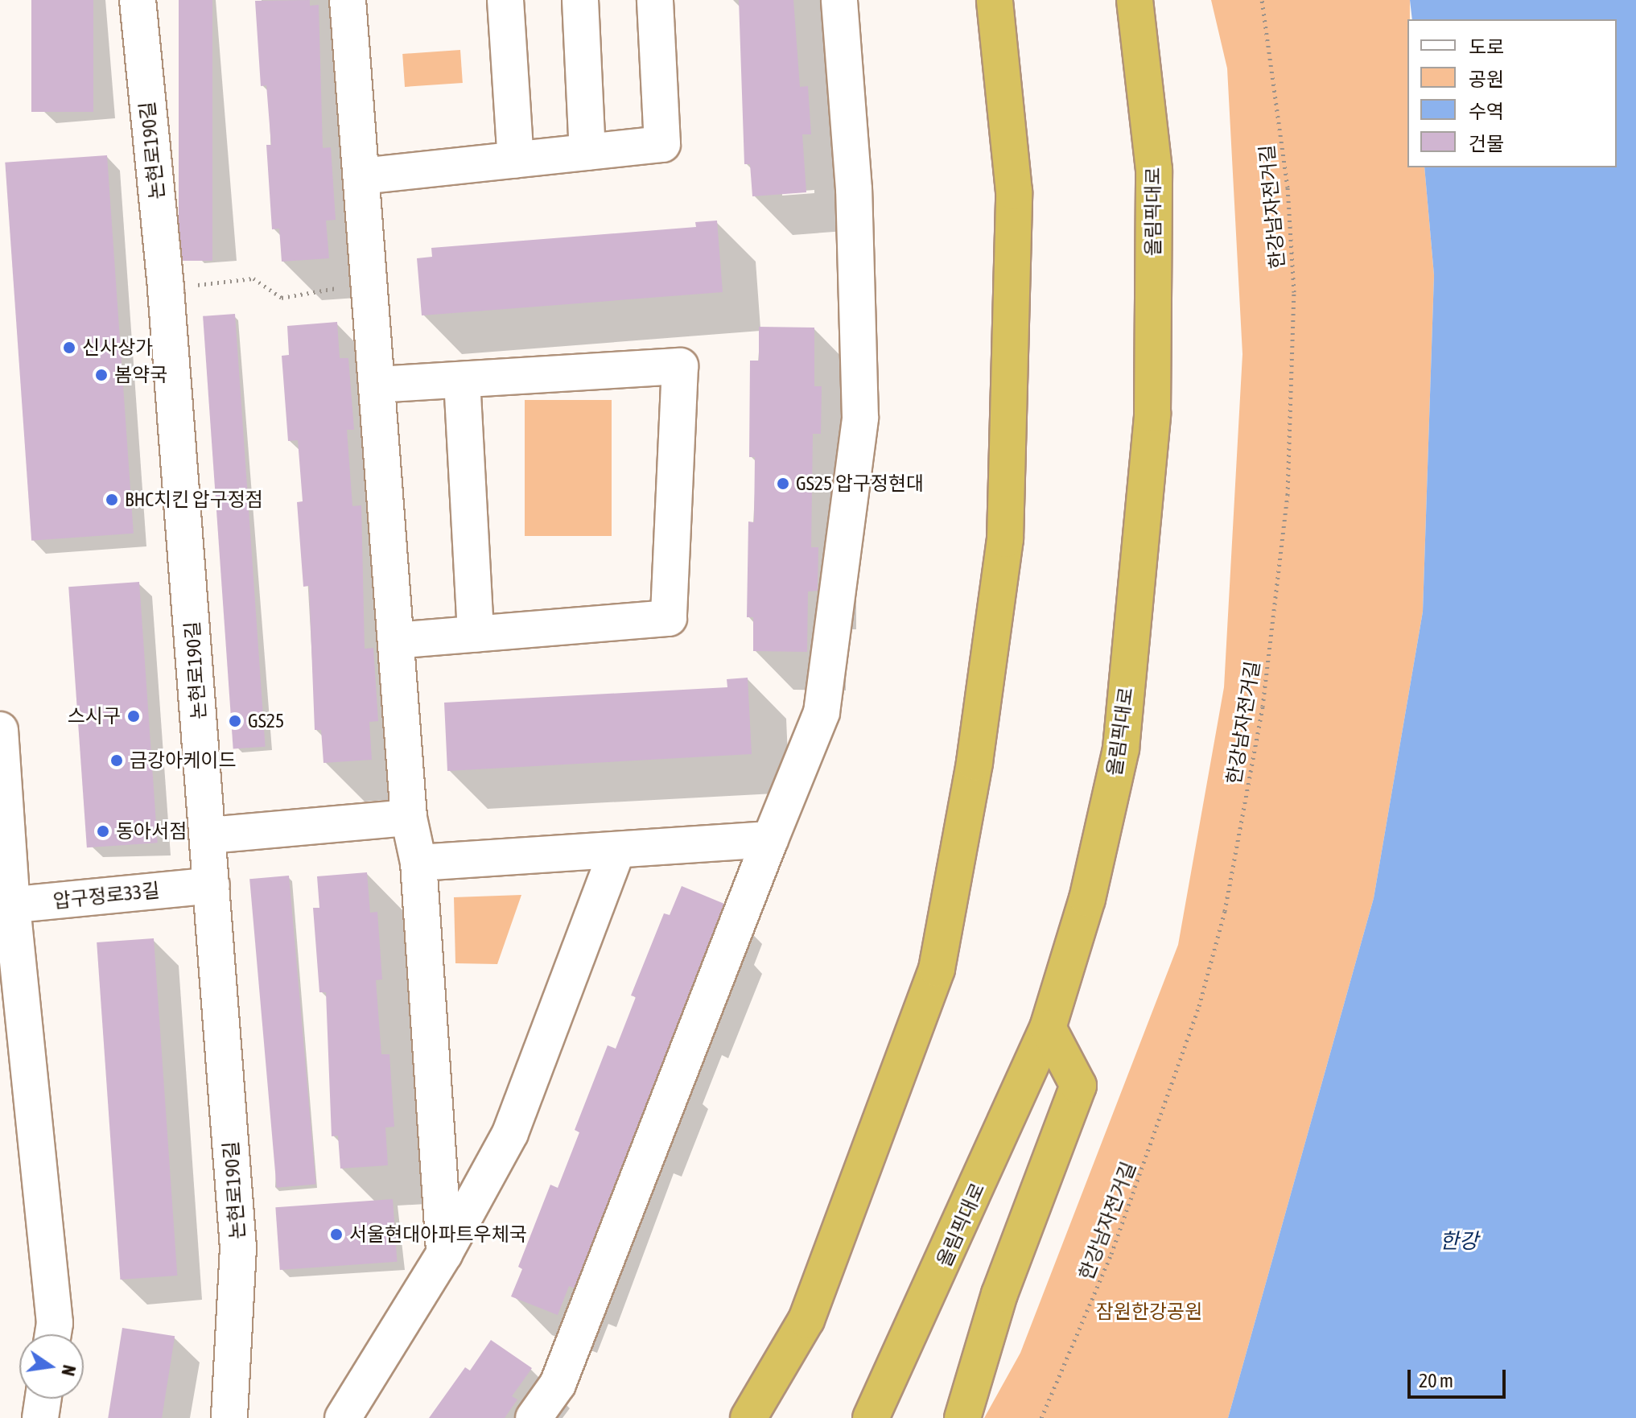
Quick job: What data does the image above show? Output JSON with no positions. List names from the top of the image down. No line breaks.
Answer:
{"streets":{"highway":["올림픽대로"],"street":["논현로190길","압구정로33길"],"path":["한강남자전거길"]},"crossings":[["논현로190길","압구정로33길"]],"water":["한강"],"parks":["잠원한강공원"],"places":["신사상가","봄약국","GS25 압구정현대","BHC치킨 압구정점","스시구","GS25","금강아케이드","동아서점","서울현대아파트우체국"],"legend":["도로","공원","수역","건물"],"scale_bar":"20 m","north":"right"}
